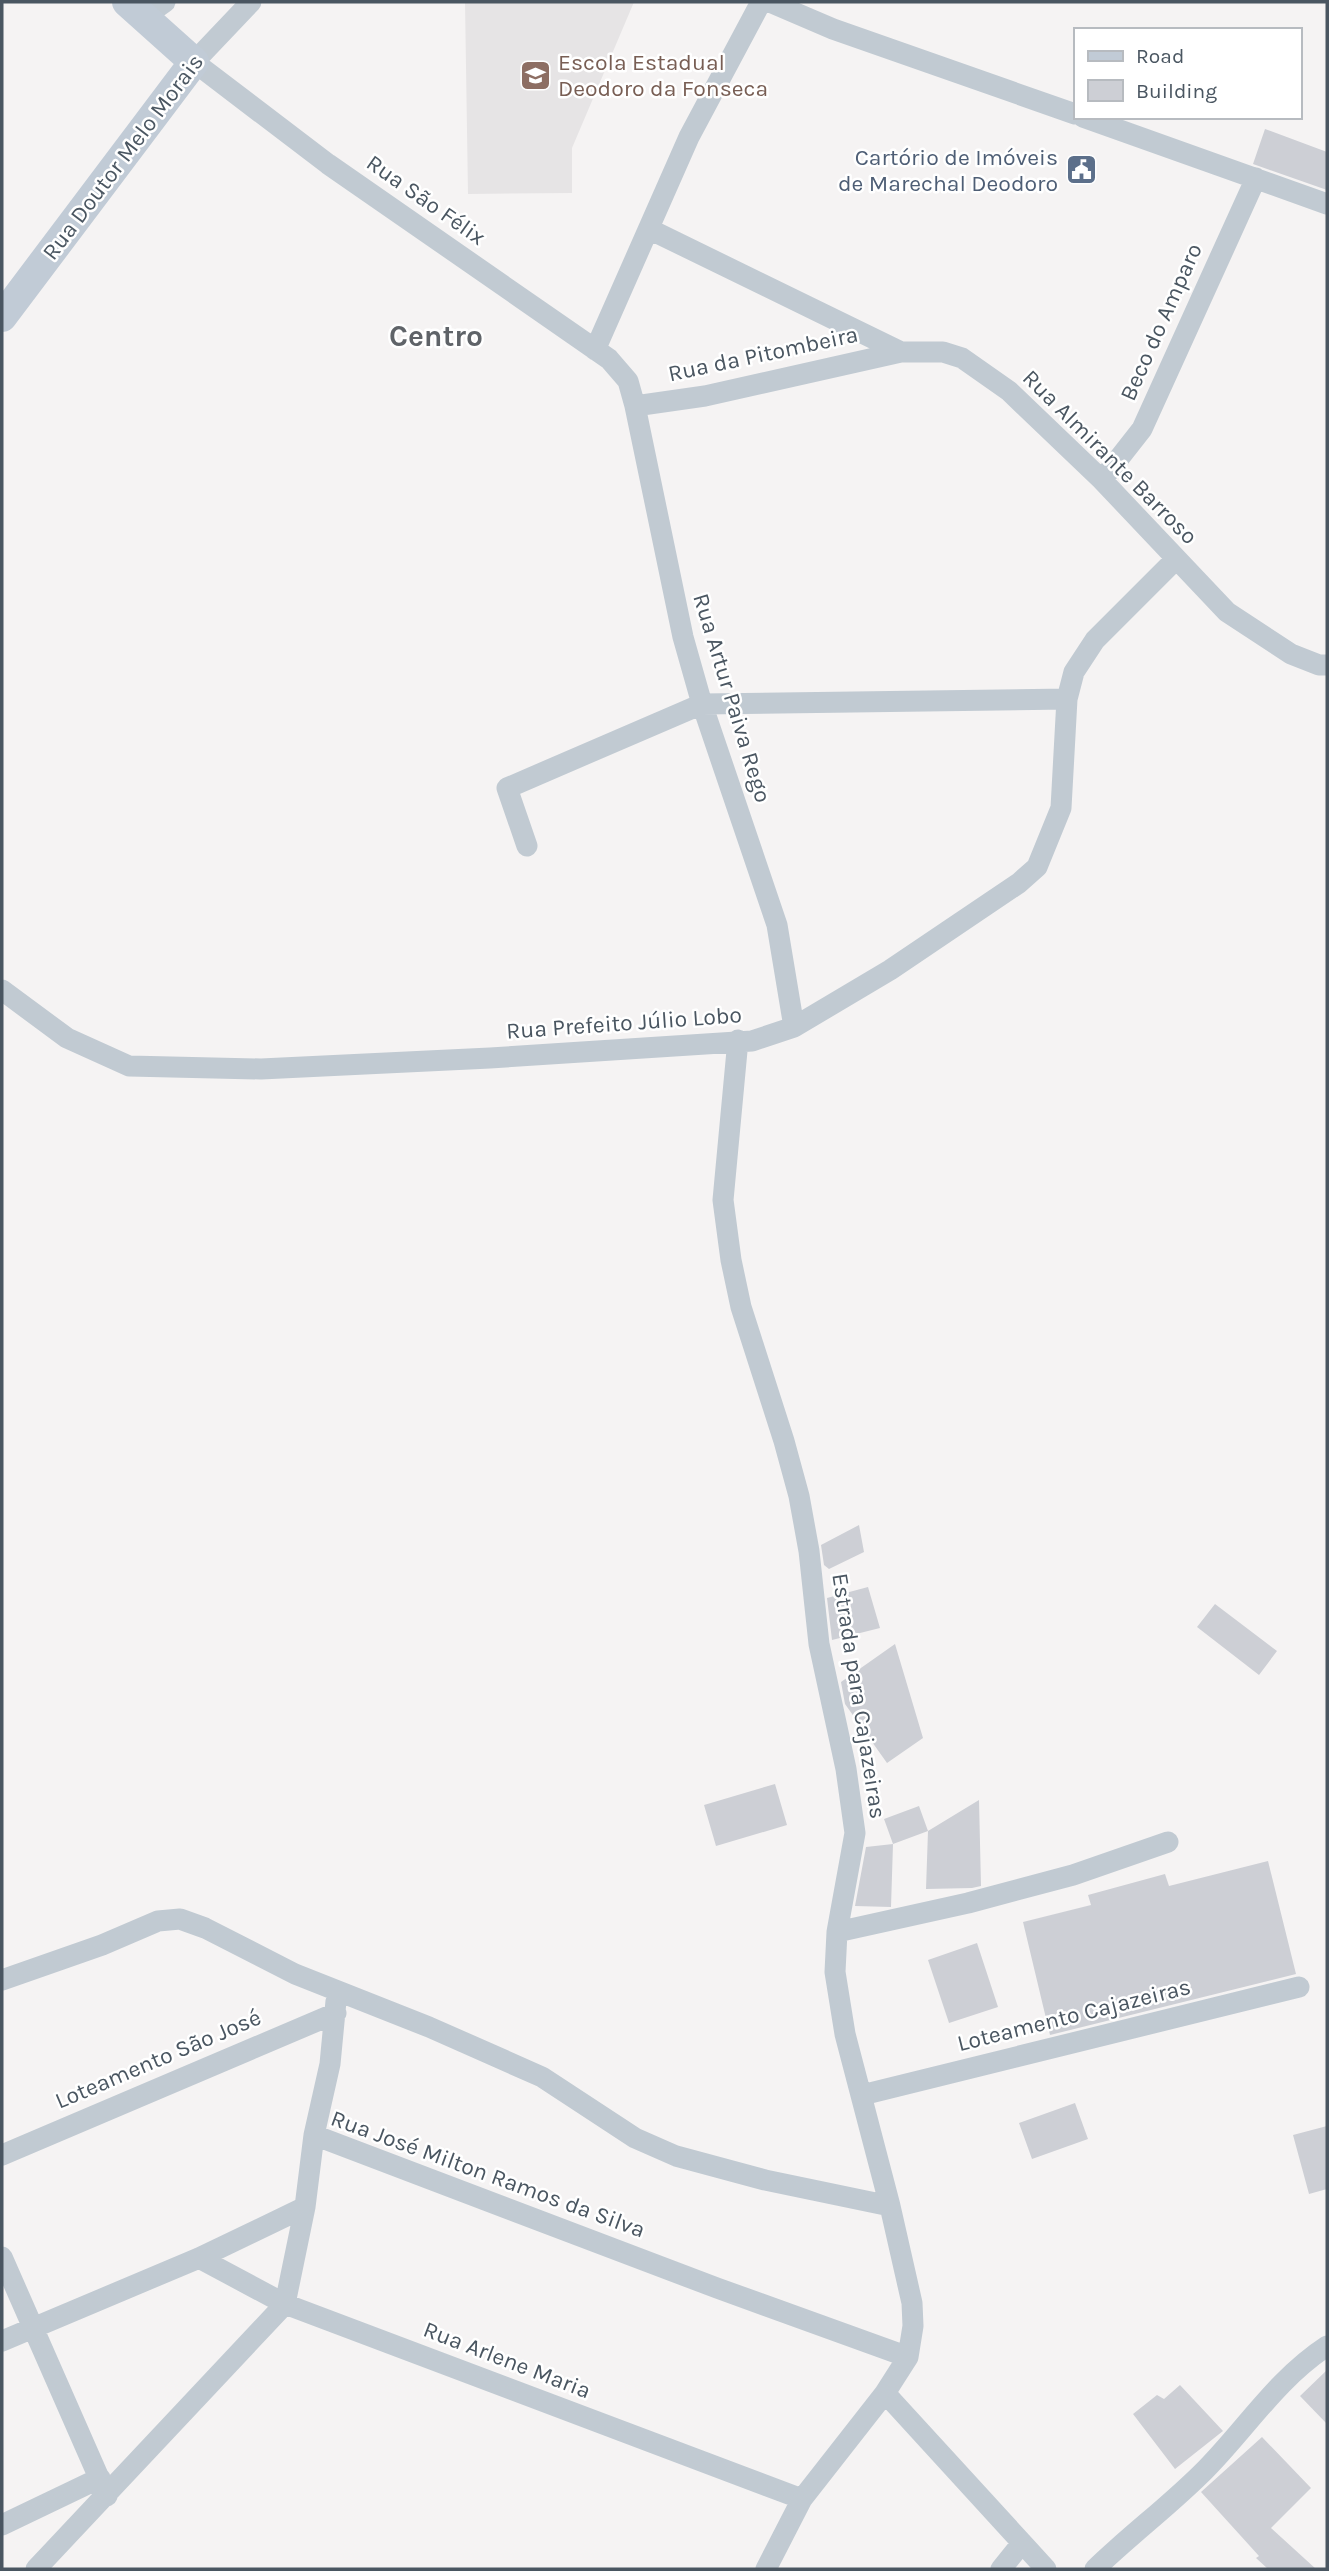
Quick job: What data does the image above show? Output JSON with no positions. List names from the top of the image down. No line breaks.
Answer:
{"streets":{"street":["Rua Doutor Melo Morais","Rua São Félix","Beco do Amparo","Rua da Pitombeira","Rua Almirante Barroso","Rua Artur Paiva Rego","Rua Prefeito Júlio Lobo","Estrada para Cajazeiras","Loteamento Cajazeiras","Loteamento São José","Rua José Milton Ramos da Silva","Rua Arlene Maria"]},"crossings":[["Rua Doutor Melo Morais","Rua São Félix"],["Rua São Félix","Rua Artur Paiva Rego"],["Beco do Amparo","Rua Almirante Barroso"],["Rua da Pitombeira","Rua Almirante Barroso"],["Rua da Pitombeira","Rua Artur Paiva Rego"],["Rua Almirante Barroso","Rua Prefeito Júlio Lobo"],["Rua Artur Paiva Rego","Rua Prefeito Júlio Lobo"],["Rua Prefeito Júlio Lobo","Estrada para Cajazeiras"],["Estrada para Cajazeiras","Loteamento Cajazeiras"],["Estrada para Cajazeiras","Rua José Milton Ramos da Silva"],["Estrada para Cajazeiras","Rua Arlene Maria"],["Rua José Milton Ramos da Silva","Rua Arlene Maria"]],"districts":["Centro"],"places":{"school or university":["Escola Estadual Deodoro da Fonseca"],"public building":["Cartório de Imóveis de Marechal Deodoro"]},"legend":["Road","Building"]}
